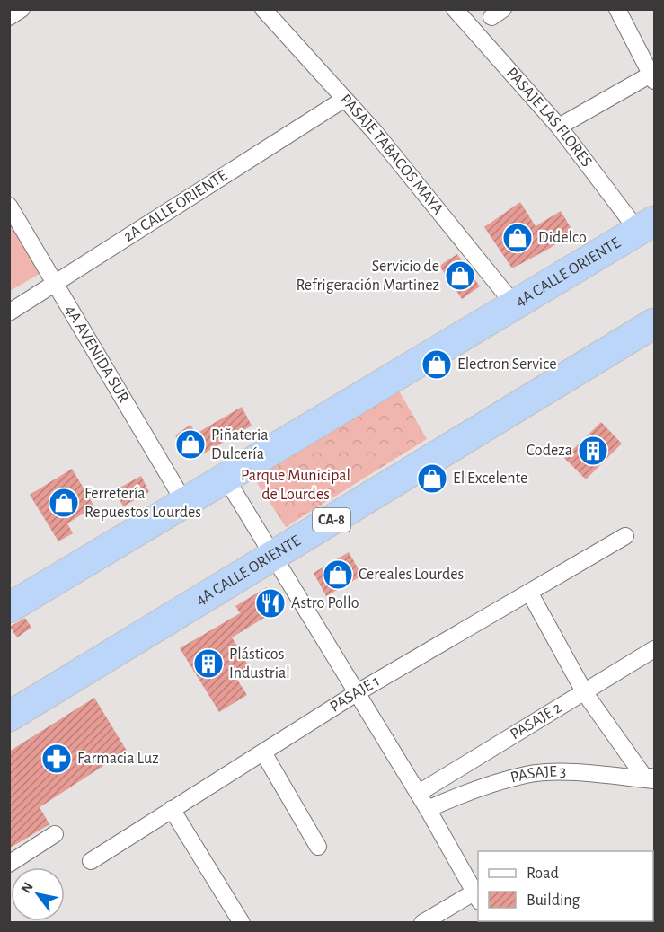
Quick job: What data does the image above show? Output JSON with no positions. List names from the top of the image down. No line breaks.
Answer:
{"streets":{"highway":["4A CALLE ORIENTE","CA-8"],"street":["PASAJE LAS FLORES","PASAJE TABACOS MAYA","2A CALLE ORIENTE","4A AVENIDA SUR","PASAJE 1","PASAJE 2","PASAJE 3"]},"crossings":[["PASAJE LAS FLORES","4A CALLE ORIENTE"],["PASAJE TABACOS MAYA","2A CALLE ORIENTE"],["PASAJE TABACOS MAYA","4A CALLE ORIENTE"],["2A CALLE ORIENTE","4A AVENIDA SUR"],["4A CALLE ORIENTE","4A AVENIDA SUR"]],"parks":["Parque Municipal de Lourdes"],"places":{"shop":["Didelco","Servicio de Refrigeración Martinez","Electron Service","Piñateria Dulcería","El Excelente","Ferretería Repuestos Lourdes","Cereales Lourdes"],"building":["Codeza","Plásticos Industrial"],"restaurant":["Astro Pollo"],"pharmacy":["Farmacia Luz"]},"legend":["Road","Building"],"north":"top left"}
